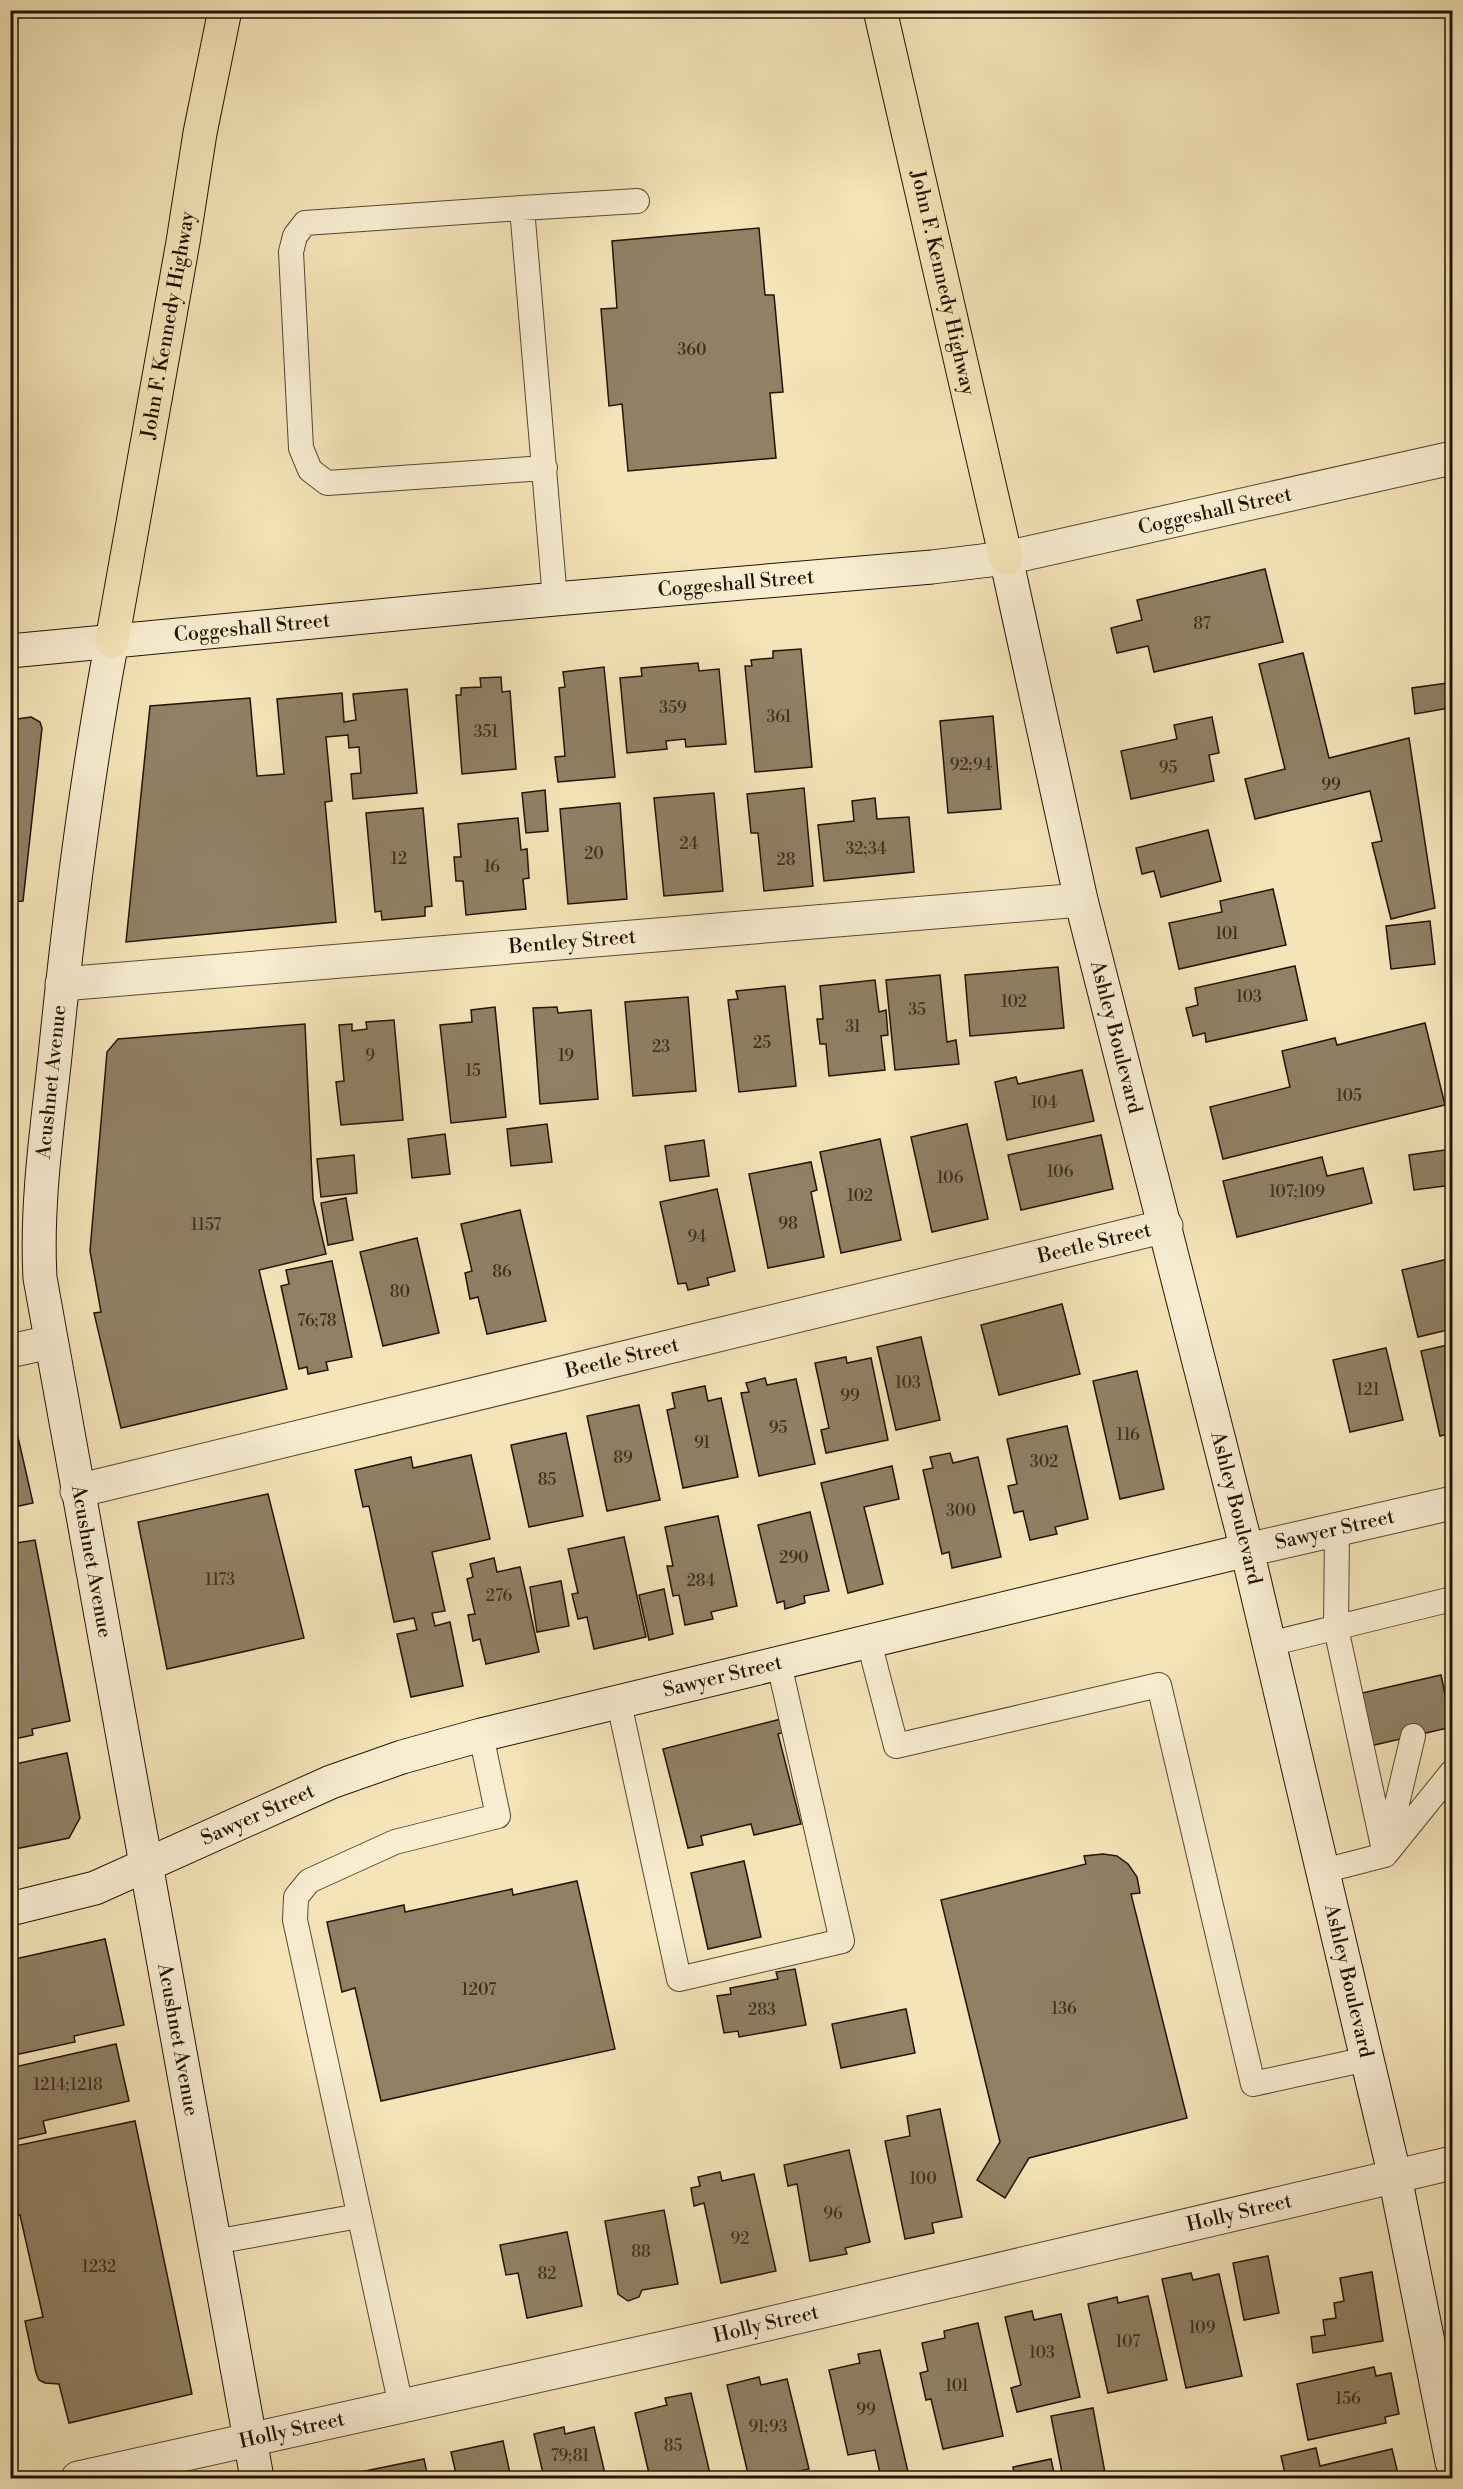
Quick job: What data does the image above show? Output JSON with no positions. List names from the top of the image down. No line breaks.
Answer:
{"streets":{"highway":["John F. Kennedy Highway"],"main road":["Coggeshall Street","Bentley Street","Ashley Boulevard","Acushnet Avenue","Beetle Street","Sawyer Street","Holly Street"]},"crossings":[["John F. Kennedy Highway","Coggeshall Street"],["John F. Kennedy Highway","Ashley Boulevard"],["John F. Kennedy Highway","Acushnet Avenue"],["Coggeshall Street","Ashley Boulevard"],["Coggeshall Street","Acushnet Avenue"],["Bentley Street","Ashley Boulevard"],["Bentley Street","Acushnet Avenue"],["Ashley Boulevard","Beetle Street"],["Ashley Boulevard","Sawyer Street"],["Ashley Boulevard","Holly Street"],["Acushnet Avenue","Beetle Street"],["Acushnet Avenue","Sawyer Street"],["Acushnet Avenue","Holly Street"]],"house_numbers":["360","87","359","361","351","92;94","95","99","24","32;34","20","12","28","16","101","103","102","35","31","25","23","9","19","15","105","104","106","106","107;109","102","98","1157","94","86","80","76;78","103","121","99","95","116","91","89","302","85","300","290","1173","284","276","1207","136","283","1214;1218","100","96","92","88","1232","82","109","107","103","101","156","99","91;93","85","79;81"]}
